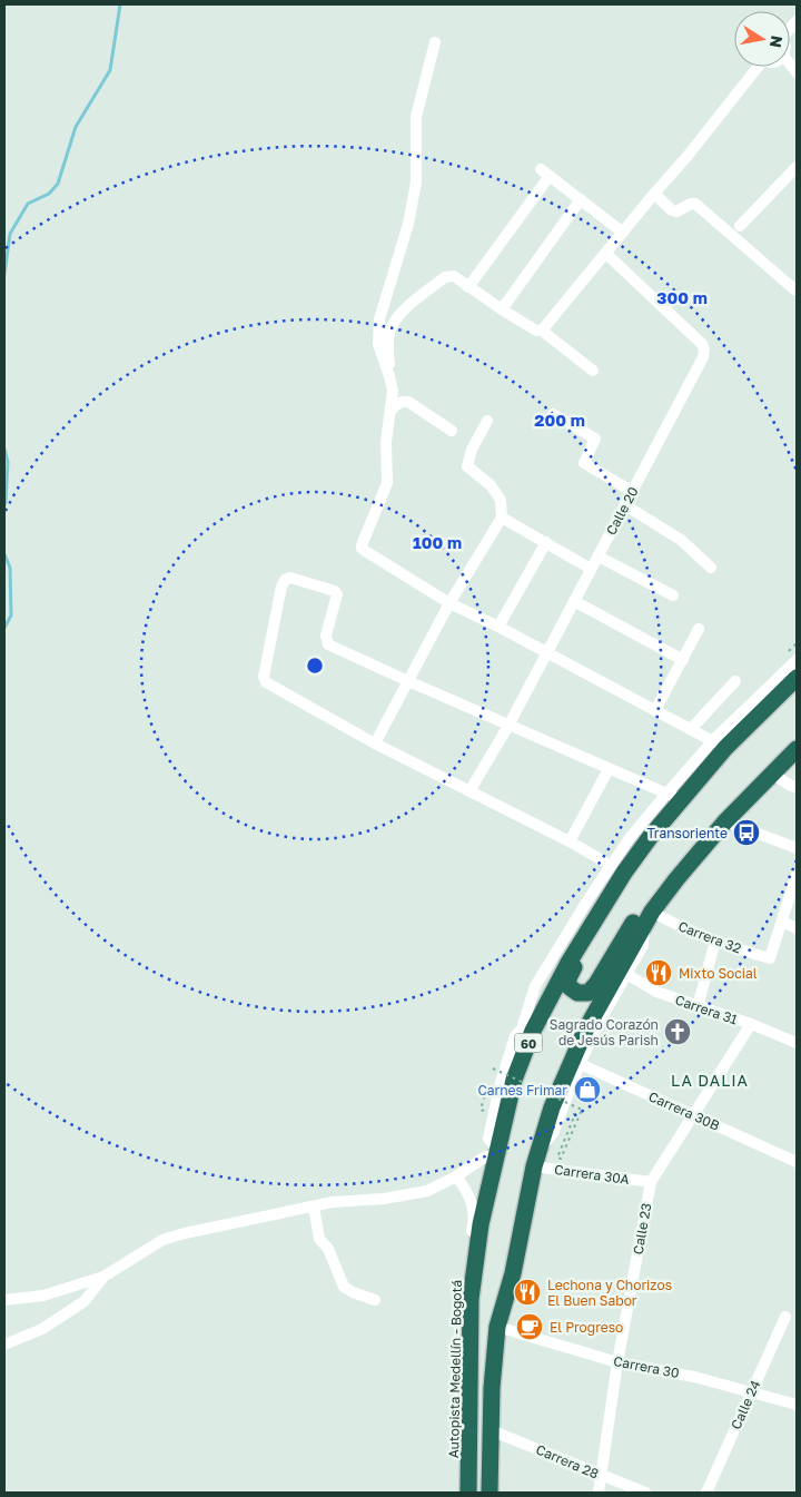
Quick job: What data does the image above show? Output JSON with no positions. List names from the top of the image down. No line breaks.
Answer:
{"streets":{"highway":["60","Autopista Medellín - Bogotá"],"street":["Calle 20","Carrera 32","Carrera 31","Carrera 30B","Carrera 30A","Calle 23","Carrera 30","Calle 24","Carrera 28"]},"crossings":[["Carrera 31","Calle 23"],["Carrera 30B","Calle 23"],["Carrera 30A","Calle 23"],["Calle 23","Carrera 30"],["Calle 23","Carrera 28"],["Carrera 30","Calle 24"]],"districts":["LA DALIA"],"places":{"bus stop":["Transoriente"],"restaurant":["Mixto Social","Lechona y Chorizos El Buen Sabor"],"church":["Sagrado Corazón de Jesús Parish"],"shop":["Carnes Frimar"],"cafe":["El Progreso"]},"north":"right","rings":["300 m","200 m","100 m"]}
